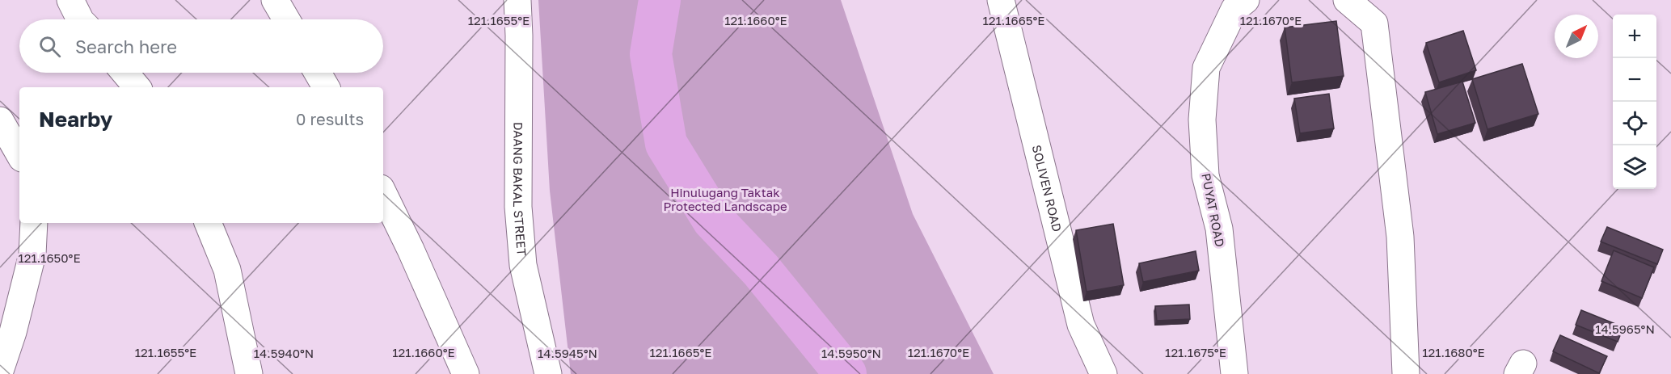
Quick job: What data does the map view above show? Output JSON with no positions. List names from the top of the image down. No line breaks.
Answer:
{"streets":{"street":["DAANG BAKAL STREET","SOLIVEN ROAD","PUYAT ROAD"]},"parks":["Hinulugang Taktak Protected Landscape"],"north":"top right","page":{"map_buttons":["+","−"],"search":"Search here","heading":["Nearby","0 results"]},"coordinates":["121.1655°E","121.1660°E","121.1665°E","121.1670°E","121.1650°E","14.5965°N","121.1675°E","121.1680°E","14.5940°N","14.5945°N","14.5950°N"]}
